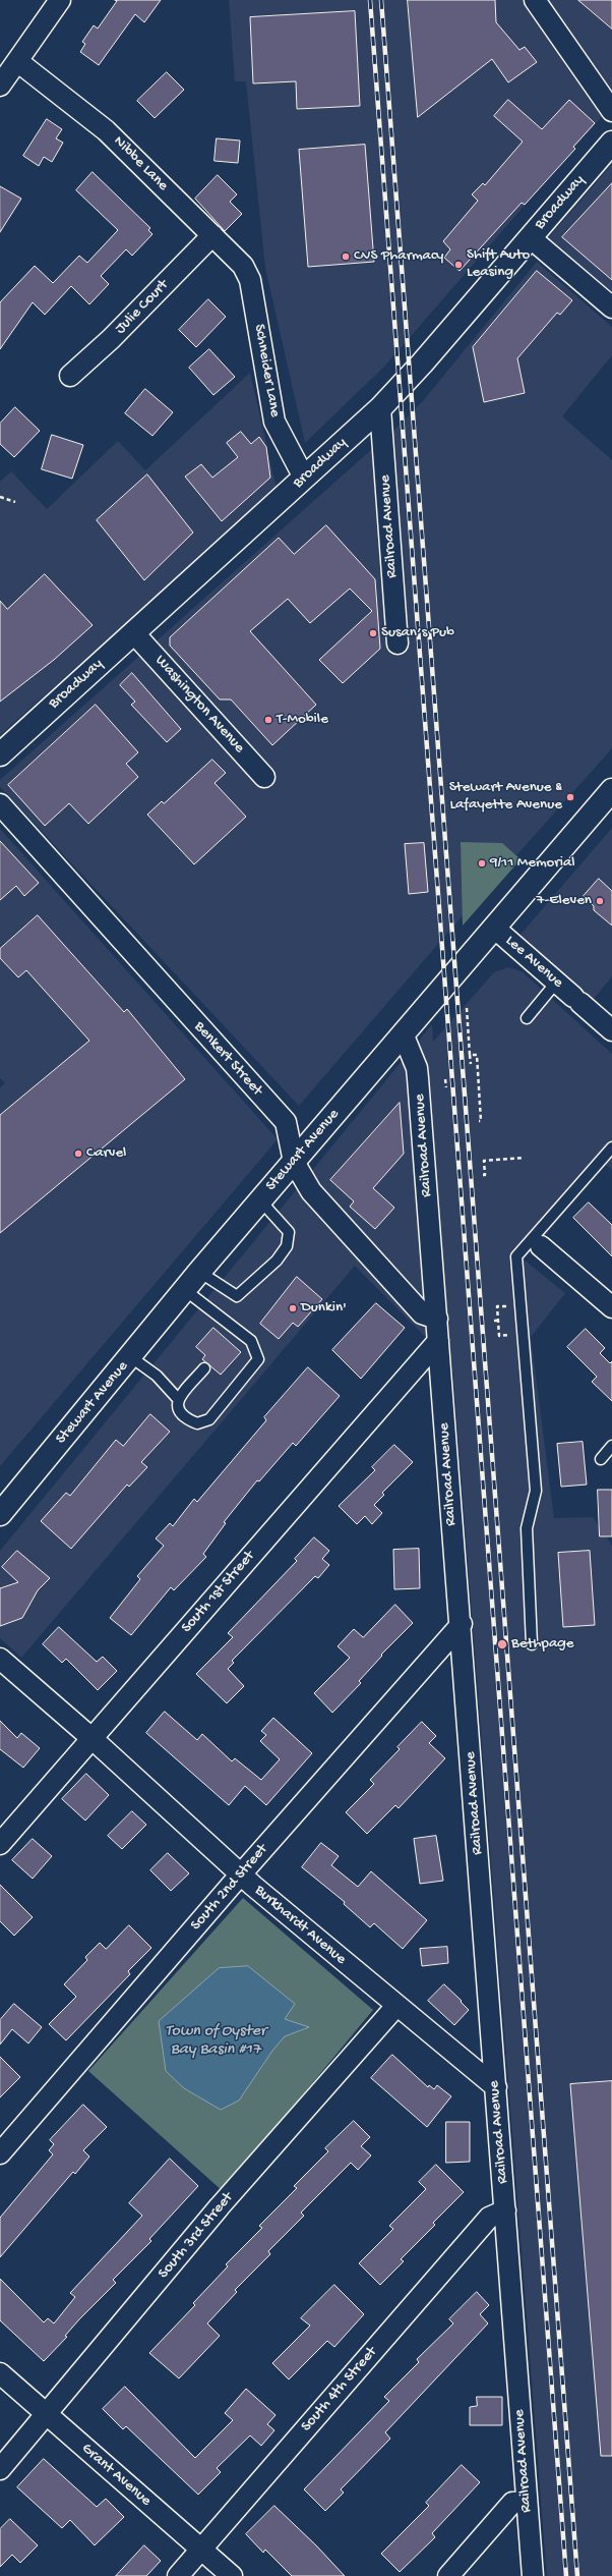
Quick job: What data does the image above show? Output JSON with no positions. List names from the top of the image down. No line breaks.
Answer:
{"streets":{"main road":["Broadway","Stewart Avenue"],"street":["Nibbe Lane","Julie Court","Schneider Lane","Railroad Avenue","Washington Avenue","Lee Avenue","Benkert Street","South 1st Street","South 2nd Street","Burkhardt Avenue","South 3rd Street","South 4th Street","Grant Avenue"]},"crossings":[["Nibbe Lane","Julie Court"],["Nibbe Lane","Schneider Lane"],["Broadway","Schneider Lane"],["Broadway","Railroad Avenue"],["Broadway","Washington Avenue"],["Railroad Avenue","Benkert Street"],["Railroad Avenue","Stewart Avenue"],["Railroad Avenue","South 1st Street"],["Railroad Avenue","South 2nd Street"],["Railroad Avenue","Burkhardt Avenue"],["Railroad Avenue","South 4th Street"],["Lee Avenue","Stewart Avenue"],["Benkert Street","Stewart Avenue"],["South 1st Street","Burkhardt Avenue"],["South 2nd Street","Burkhardt Avenue"],["Burkhardt Avenue","South 3rd Street"],["South 3rd Street","Grant Avenue"],["South 4th Street","Grant Avenue"]],"water":["Town of Oyster Bay Basin #17"],"places":["CVS Pharmacy","Shift Auto Leasing","Susan’s Pub","T-Mobile","Stewart Avenue & Lafayette Avenue","9/11 Memorial","7-Eleven","Carvel","Dunkin'","Bethpage"]}
